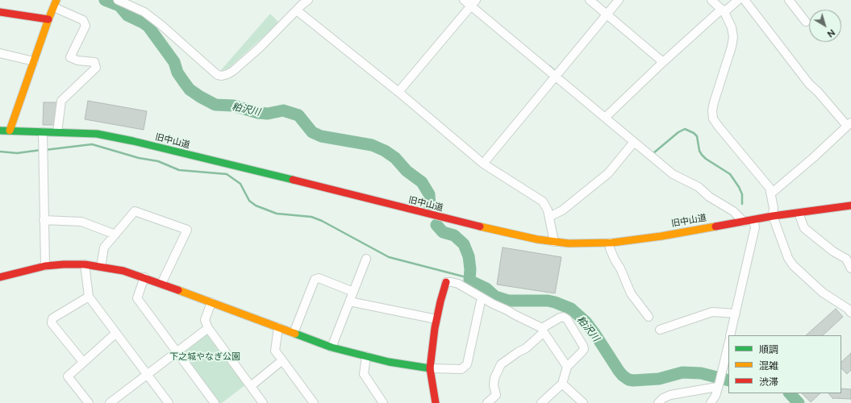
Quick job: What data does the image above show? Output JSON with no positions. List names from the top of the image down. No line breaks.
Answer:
{"streets":{"main road":["旧中山道"]},"water":["粕沢川"],"parks":["下之城やなぎ公園"],"legend":["順調","混雑","渋滞"],"north":"bottom right"}
